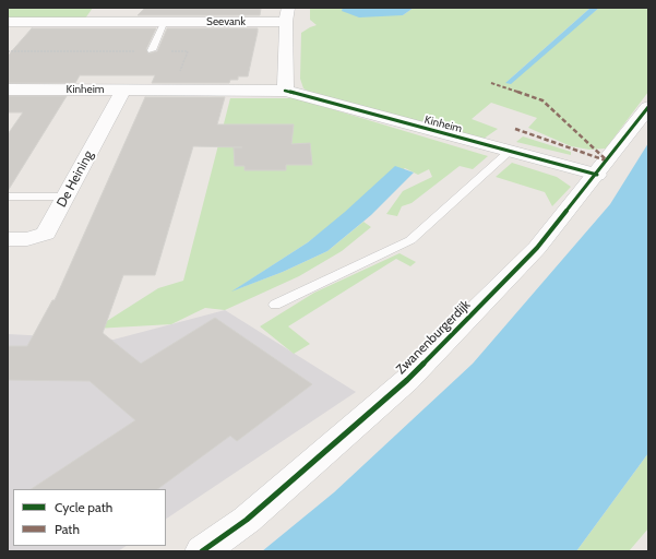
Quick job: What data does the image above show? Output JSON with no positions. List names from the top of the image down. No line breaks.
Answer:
{"streets":{"street":["Seevank","Kinheim","De Heining","Zwanenburgerdijk"]},"crossings":[["Seevank","Kinheim"],["Kinheim","De Heining"],["Kinheim","Zwanenburgerdijk"]],"legend":["Cycle path","Path"]}
